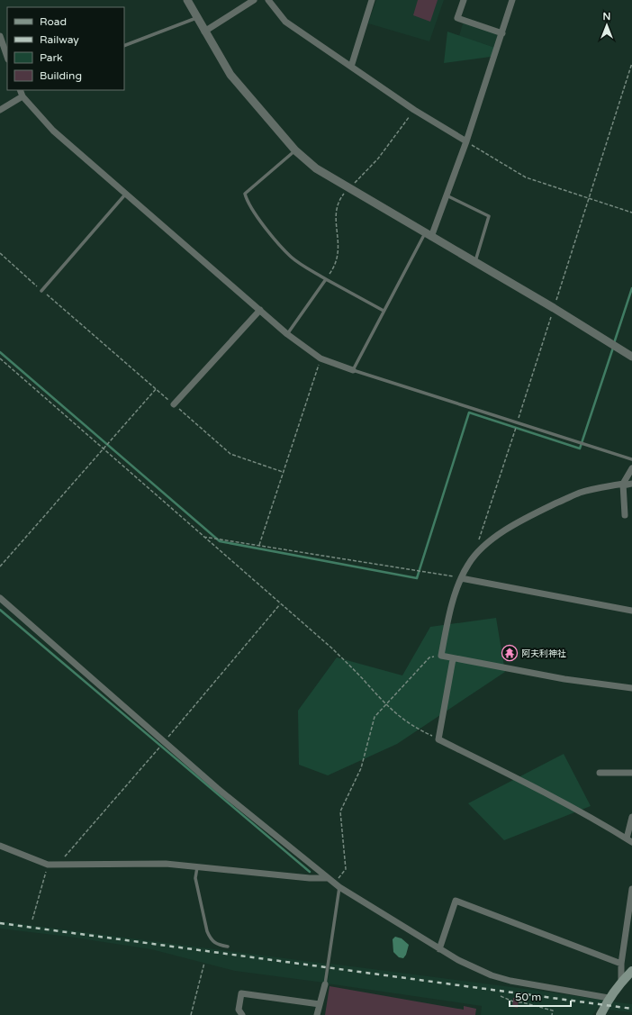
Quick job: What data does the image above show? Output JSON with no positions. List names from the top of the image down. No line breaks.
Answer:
{"places":{"temple":["阿夫利神社"]},"legend":["Road","Railway","Park","Building"],"scale_bar":"50 m","north":"top"}
